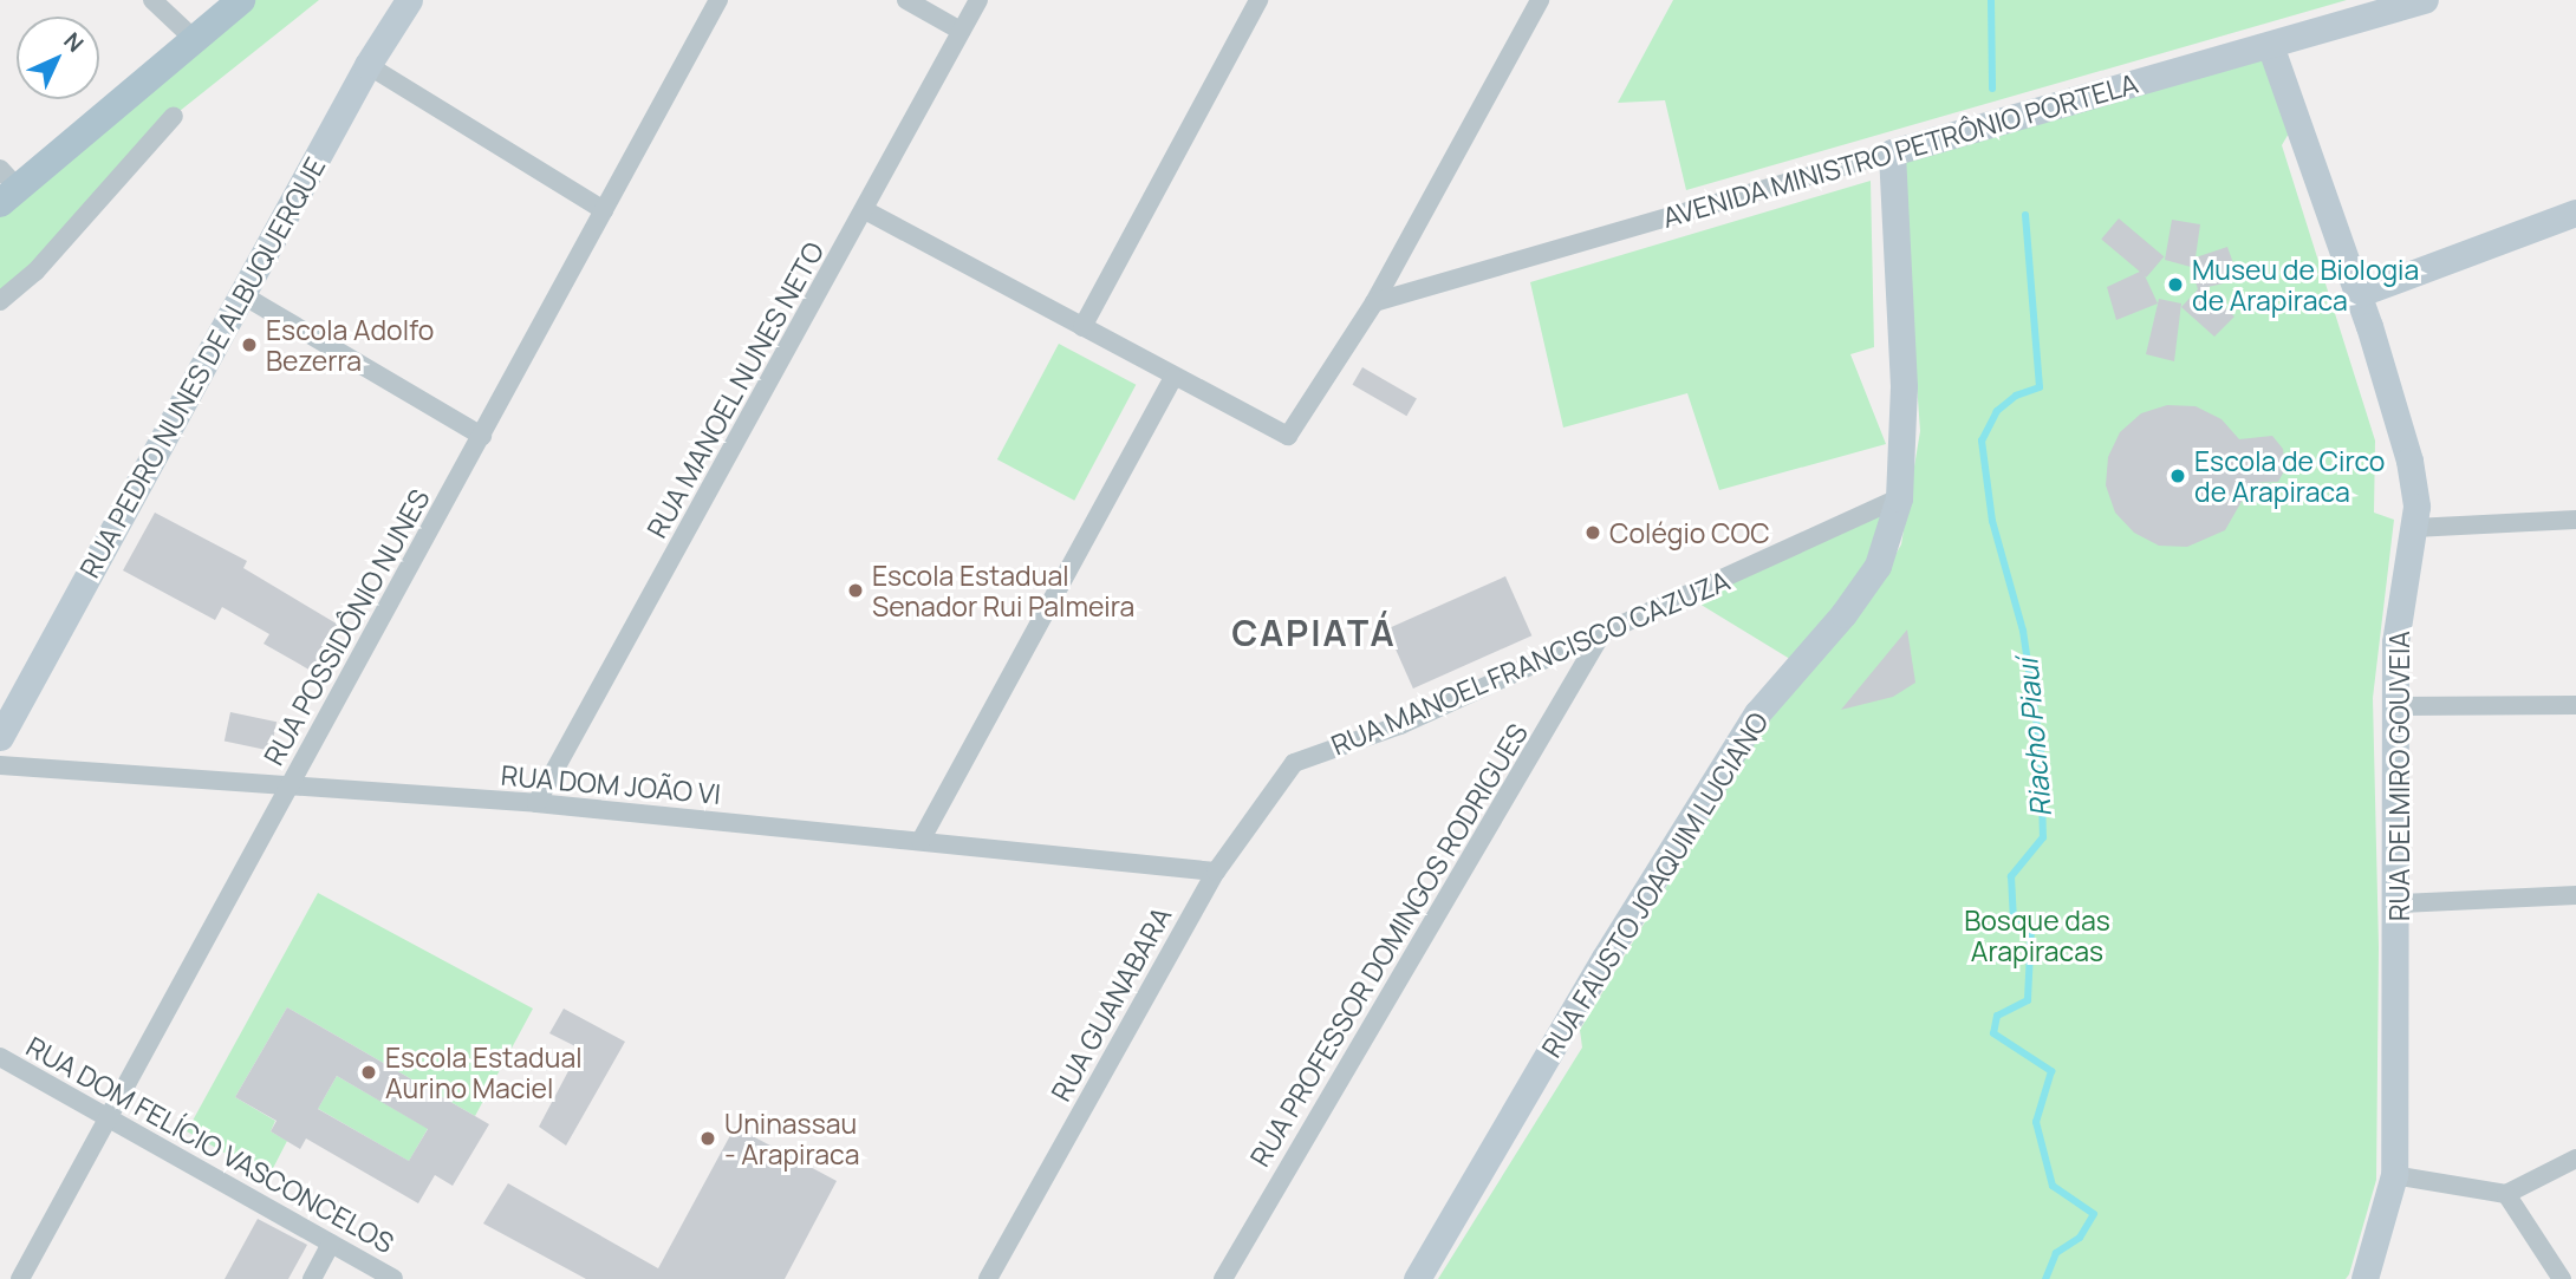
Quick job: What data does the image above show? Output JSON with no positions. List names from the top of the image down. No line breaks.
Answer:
{"streets":{"street":["AVENIDA MINISTRO PETRÔNIO PORTELA","RUA PEDRO NUNES DE ALBUQUERQUE","RUA MANOEL NUNES NETO","RUA POSSIDÔNIO NUNES","RUA MANOEL FRANCISCO CAZUZA","RUA DELMIRO GOUVEIA","RUA DOM JOÃO VI","RUA FAUSTO JOAQUIM LUCIANO","RUA PROFESSOR DOMINGOS RODRIGUES","RUA GUANABARA","RUA DOM FELÍCIO VASCONCELOS"]},"crossings":[["AVENIDA MINISTRO PETRÔNIO PORTELA","RUA DELMIRO GOUVEIA"],["AVENIDA MINISTRO PETRÔNIO PORTELA","RUA FAUSTO JOAQUIM LUCIANO"],["RUA MANOEL NUNES NETO","RUA DOM JOÃO VI"],["RUA POSSIDÔNIO NUNES","RUA DOM JOÃO VI"],["RUA POSSIDÔNIO NUNES","RUA DOM FELÍCIO VASCONCELOS"],["RUA MANOEL FRANCISCO CAZUZA","RUA FAUSTO JOAQUIM LUCIANO"],["RUA MANOEL FRANCISCO CAZUZA","RUA PROFESSOR DOMINGOS RODRIGUES"],["RUA MANOEL FRANCISCO CAZUZA","RUA GUANABARA"],["RUA DOM JOÃO VI","RUA GUANABARA"]],"districts":["CAPIATÁ"],"water":["Riacho Piauí"],"parks":["Bosque das Arapiracas"],"places":["Museu de Biologia de Arapiraca","Escola Adolfo Bezerra","Escola de Circo de Arapiraca","Colégio COC","Escola Estadual Senador Rui Palmeira","Escola Estadual Aurino Maciel","Uninassau - Arapiraca"],"north":"top right"}
